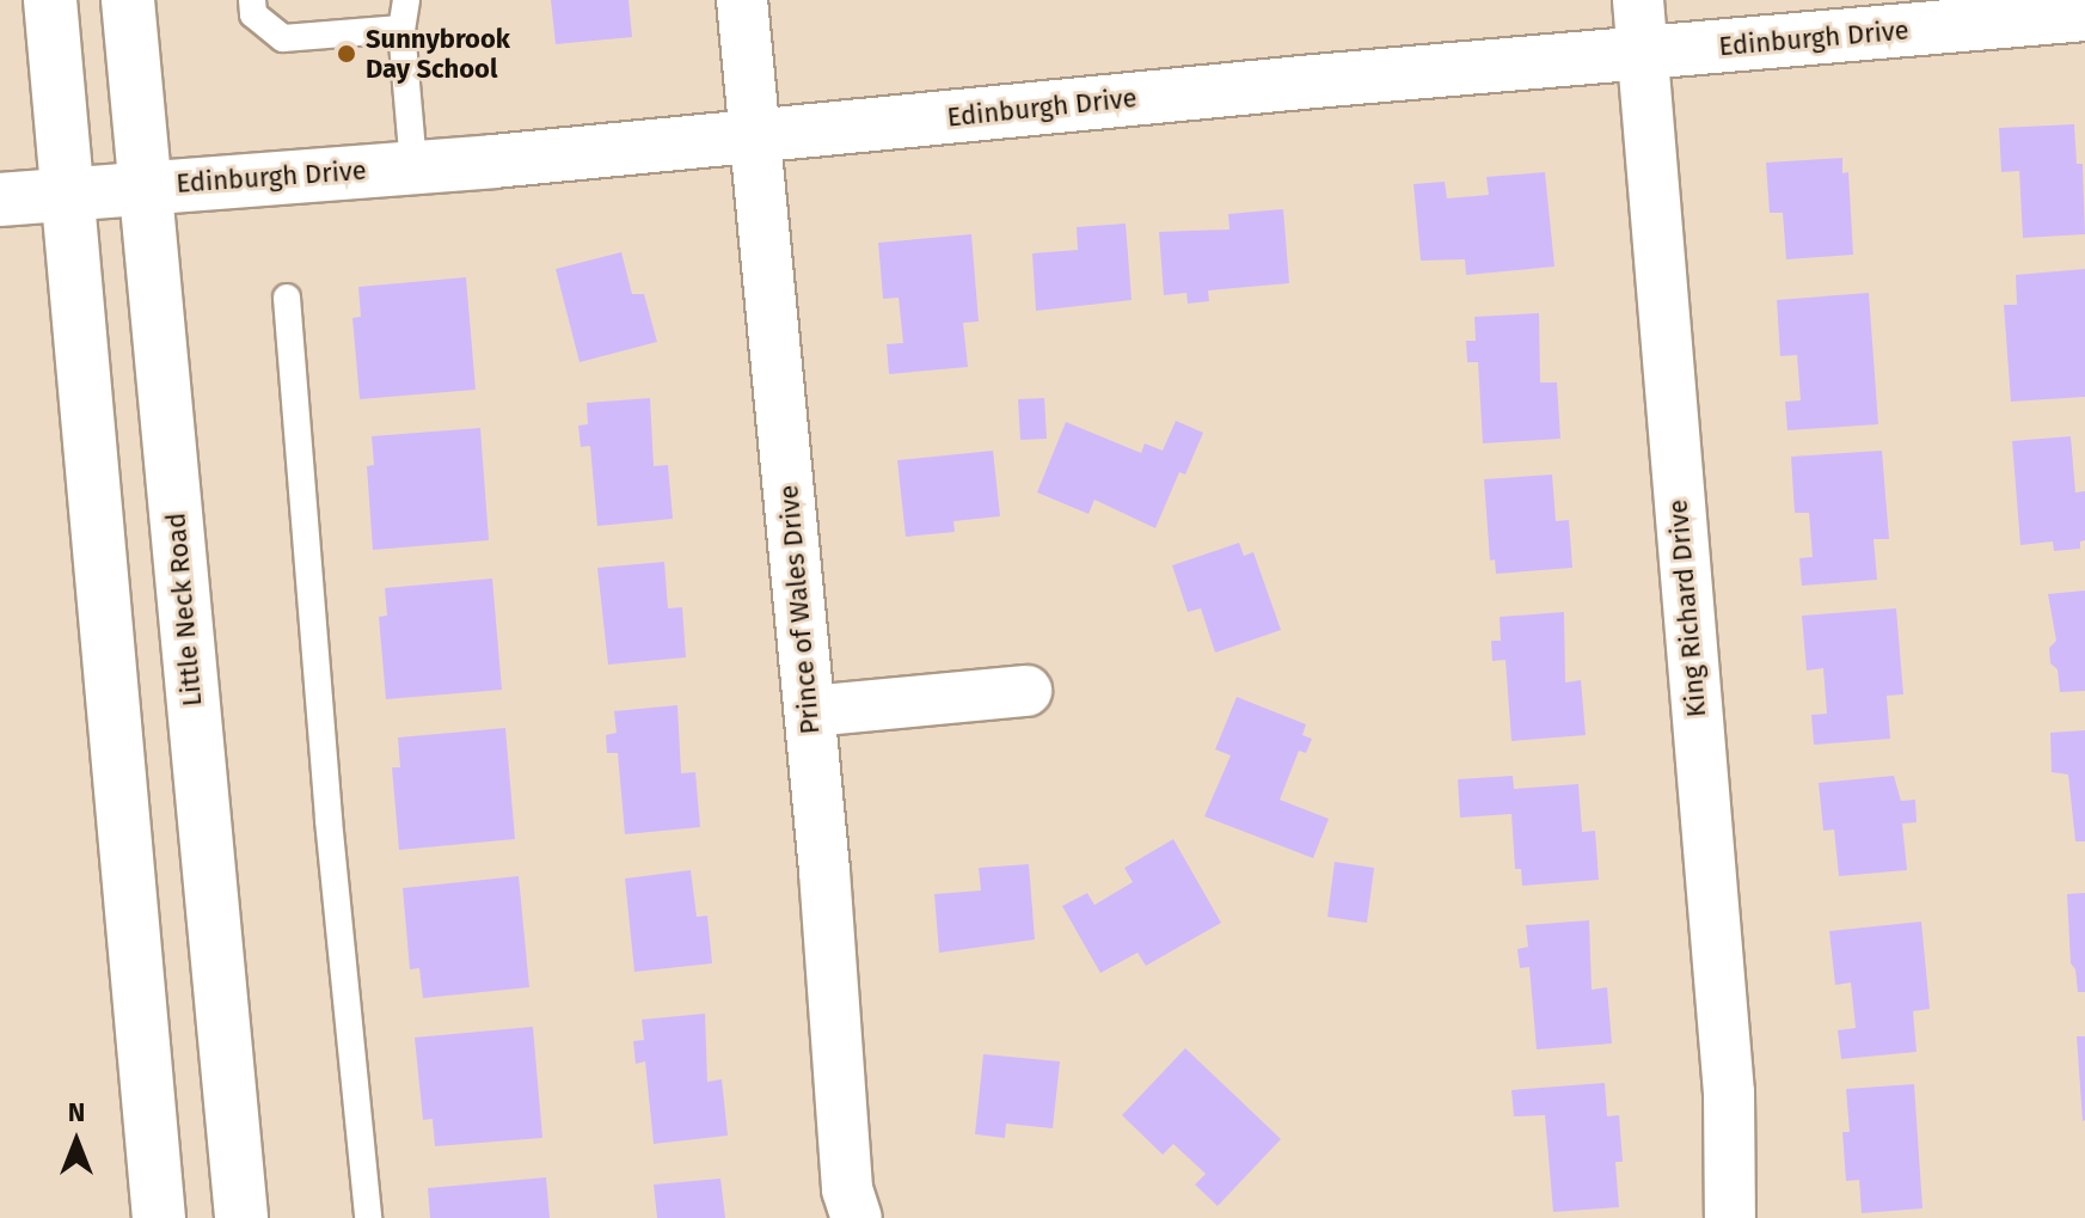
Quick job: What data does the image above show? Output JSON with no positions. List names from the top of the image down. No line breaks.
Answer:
{"streets":{"street":["Edinburgh Drive","King Richard Drive","Little Neck Road","Prince of Wales Drive"]},"crossings":[["Edinburgh Drive","King Richard Drive"],["Edinburgh Drive","Little Neck Road"],["Edinburgh Drive","Prince of Wales Drive"]],"places":["Sunnybrook Day School"],"north":"top"}
